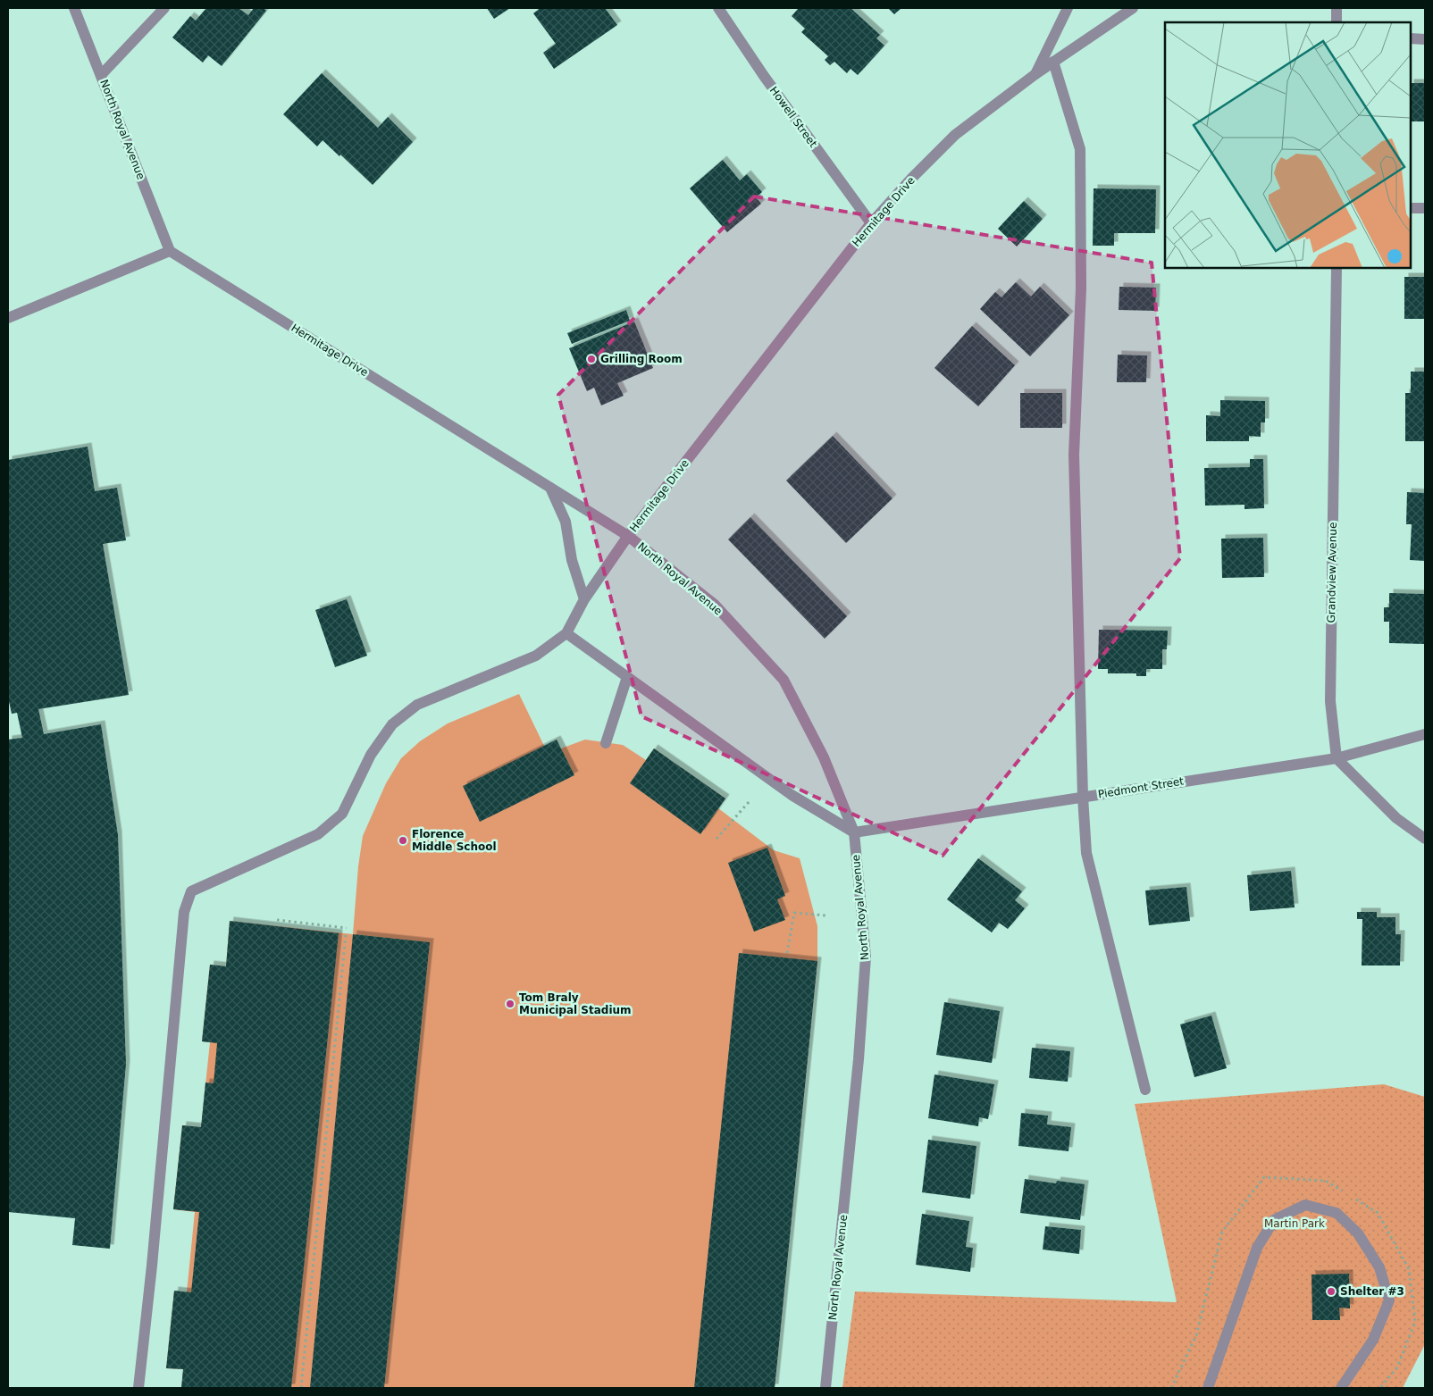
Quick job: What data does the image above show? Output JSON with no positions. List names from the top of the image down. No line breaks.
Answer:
{"streets":{"street":["Howell Street","North Royal Avenue","Hermitage Drive","Grandview Avenue","Piedmont Street"]},"crossings":[["Howell Street","Hermitage Drive"],["North Royal Avenue","Hermitage Drive"],["North Royal Avenue","Piedmont Street"],["Grandview Avenue","Piedmont Street"]],"parks":["Martin Park"],"places":["Grilling Room","Florence Middle School","Tom Braly Municipal Stadium","Shelter #3"]}
